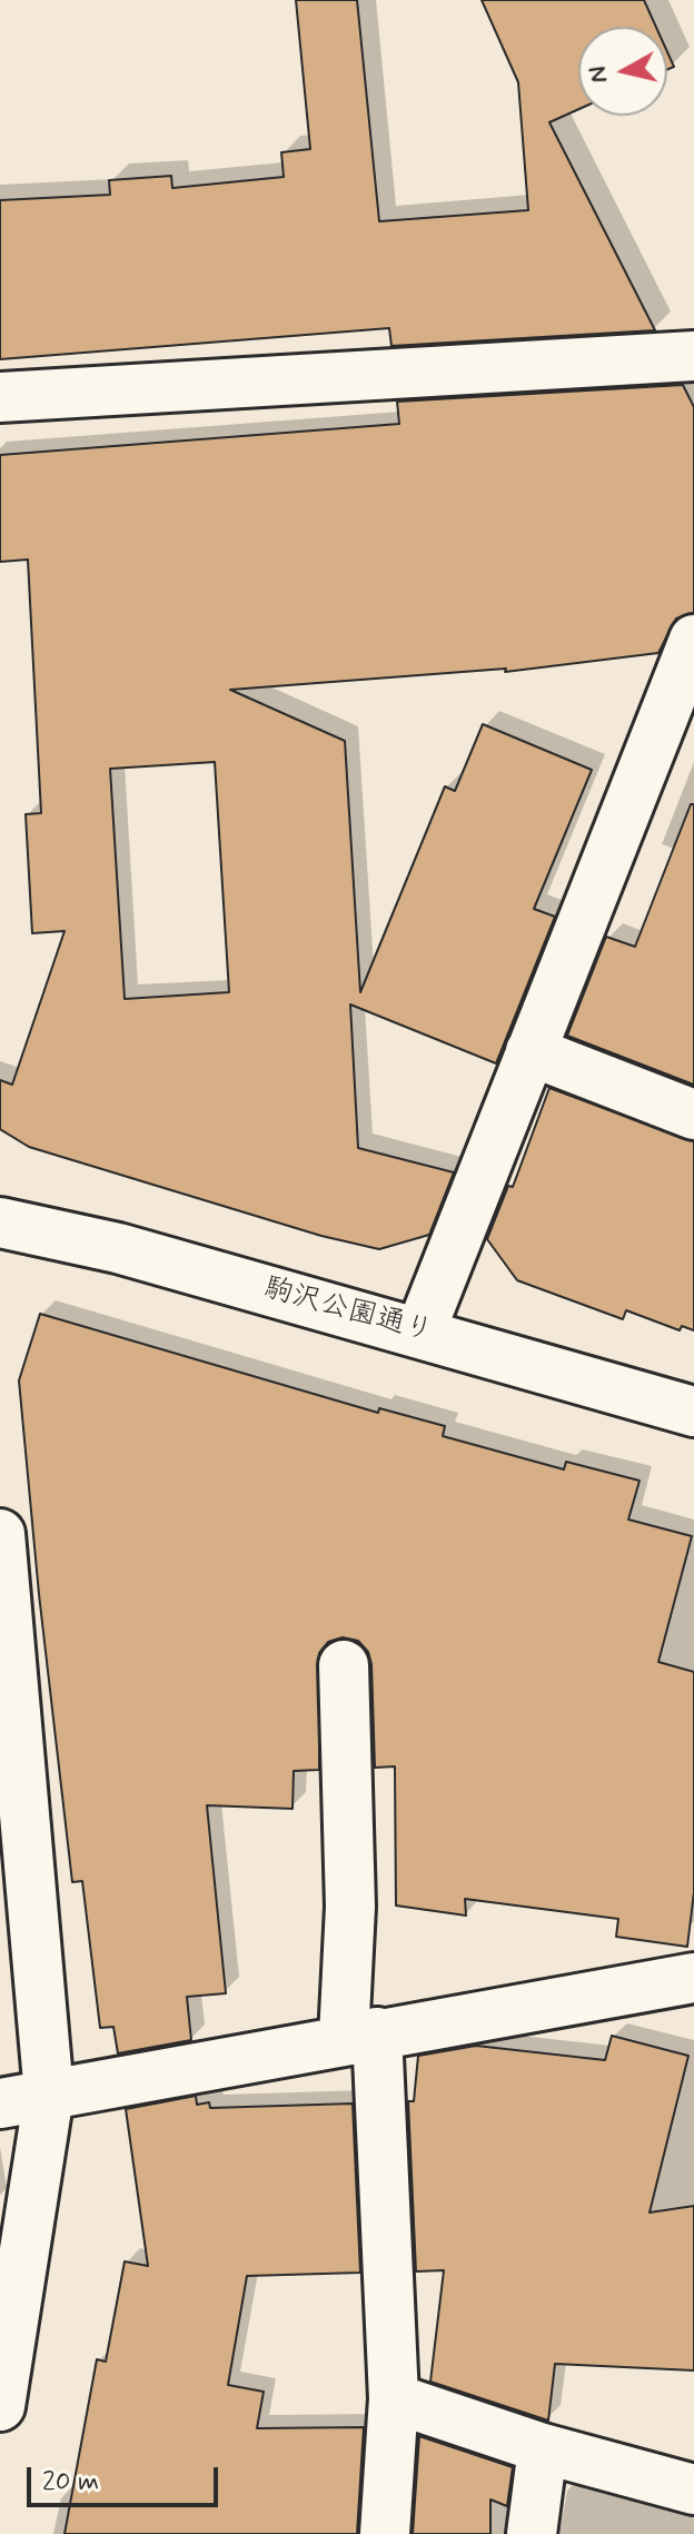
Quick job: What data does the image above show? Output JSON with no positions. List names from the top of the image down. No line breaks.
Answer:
{"streets":{"street":["駒沢公園通り"]},"scale_bar":"20 m","north":"left"}
